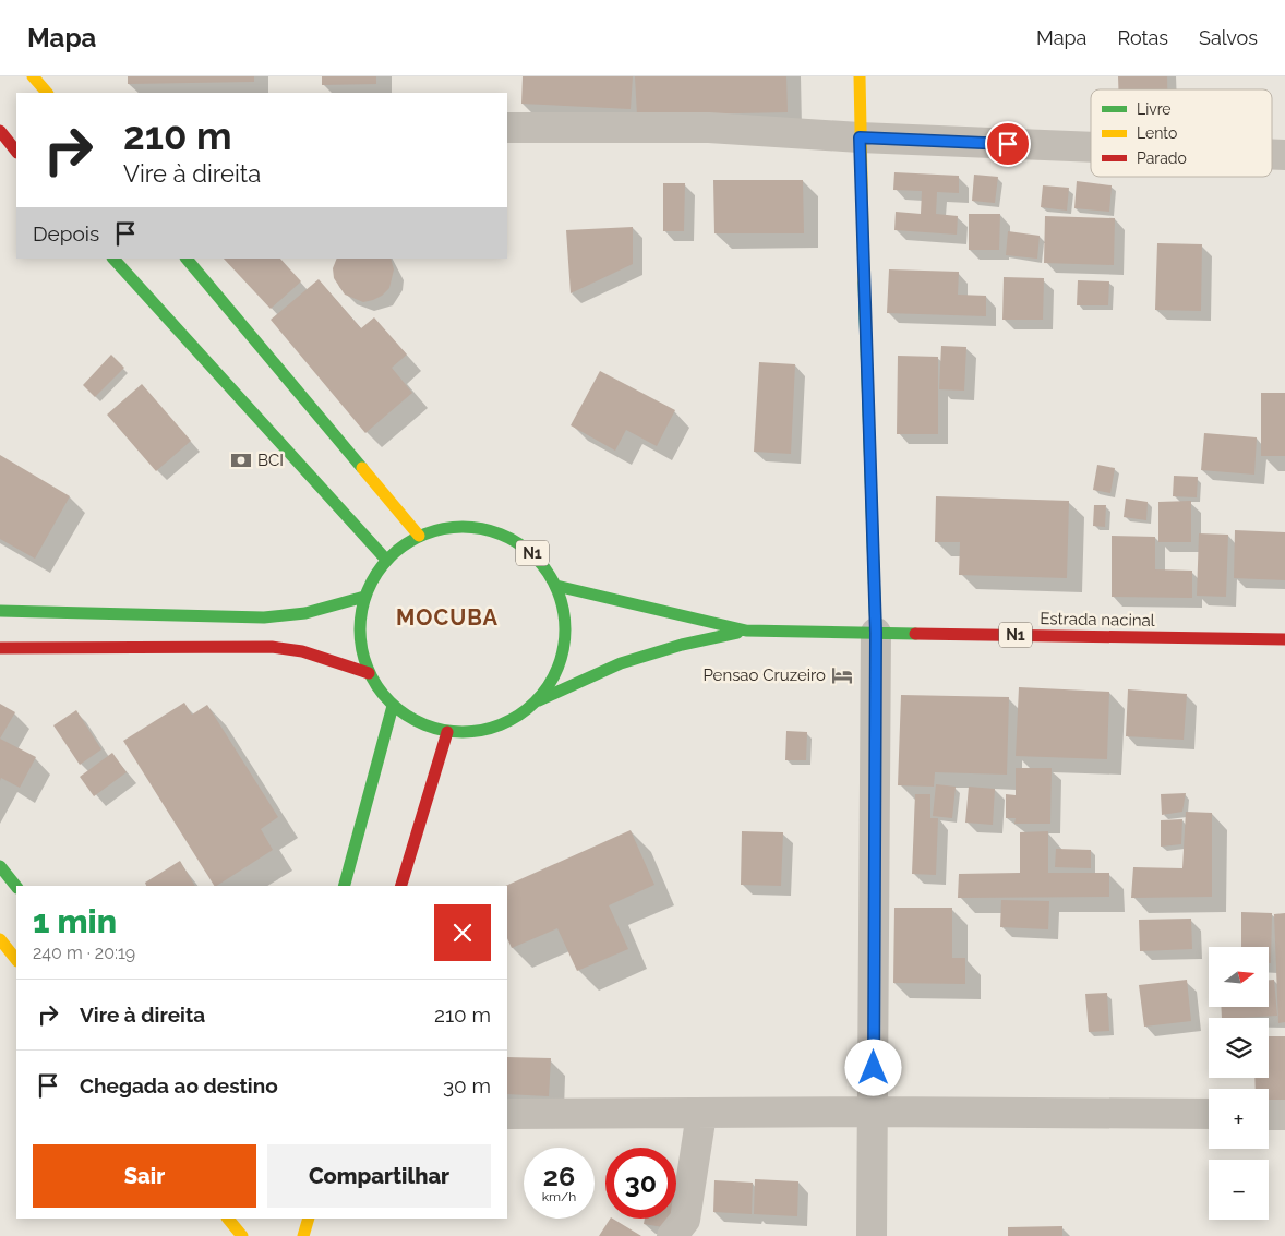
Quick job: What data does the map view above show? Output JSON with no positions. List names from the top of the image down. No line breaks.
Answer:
{"streets":{"main road":["N1","Estrada nacinal"]},"crossings":[["N1","Estrada nacinal"]],"districts":["MOCUBA"],"places":{"bank":["BCI"],"hotel":["Pensao Cruzeiro"]},"legend":["Livre","Lento","Parado"],"north":"right","page":{"header":"Mapa","nav":["Mapa","Rotas","Salvos"],"turn":["210 m","Vire à direita"],"then":"Depois","heading":["1 min","240 m · 20:19"],"map_buttons":["+","−"],"list":[{"name":"Vire à direita","value":"210 m"},{"name":"Chegada ao destino","value":"30 m"}],"buttons":["Sair","Compartilhar"],"speed":"26 km/h","limit":"30"}}
